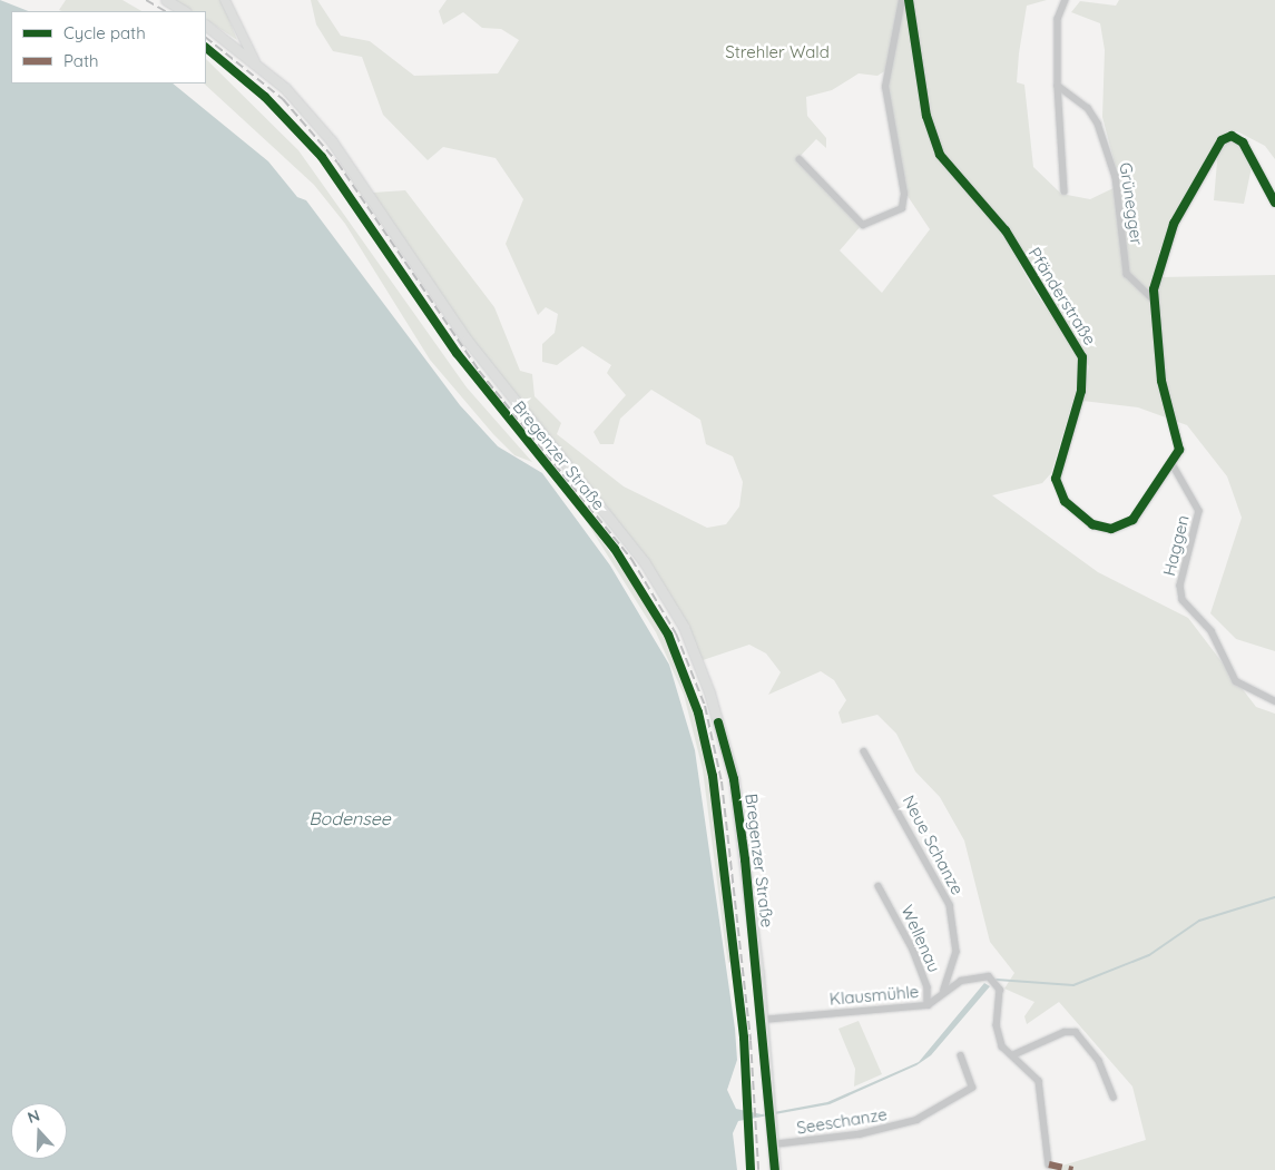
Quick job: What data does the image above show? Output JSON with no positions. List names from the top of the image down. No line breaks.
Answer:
{"streets":{"main road":["Bregenzer Straße"],"street":["Grünegger","Pfänderstraße","Haggen","Neue Schanze","Wellenau","Klausmühle","Seeschanze"]},"crossings":[["Bregenzer Straße","Klausmühle"],["Bregenzer Straße","Seeschanze"],["Neue Schanze","Klausmühle"],["Wellenau","Klausmühle"]],"water":["Bodensee"],"parks":["Strehler Wald"],"legend":["Cycle path","Path"],"north":"top"}
